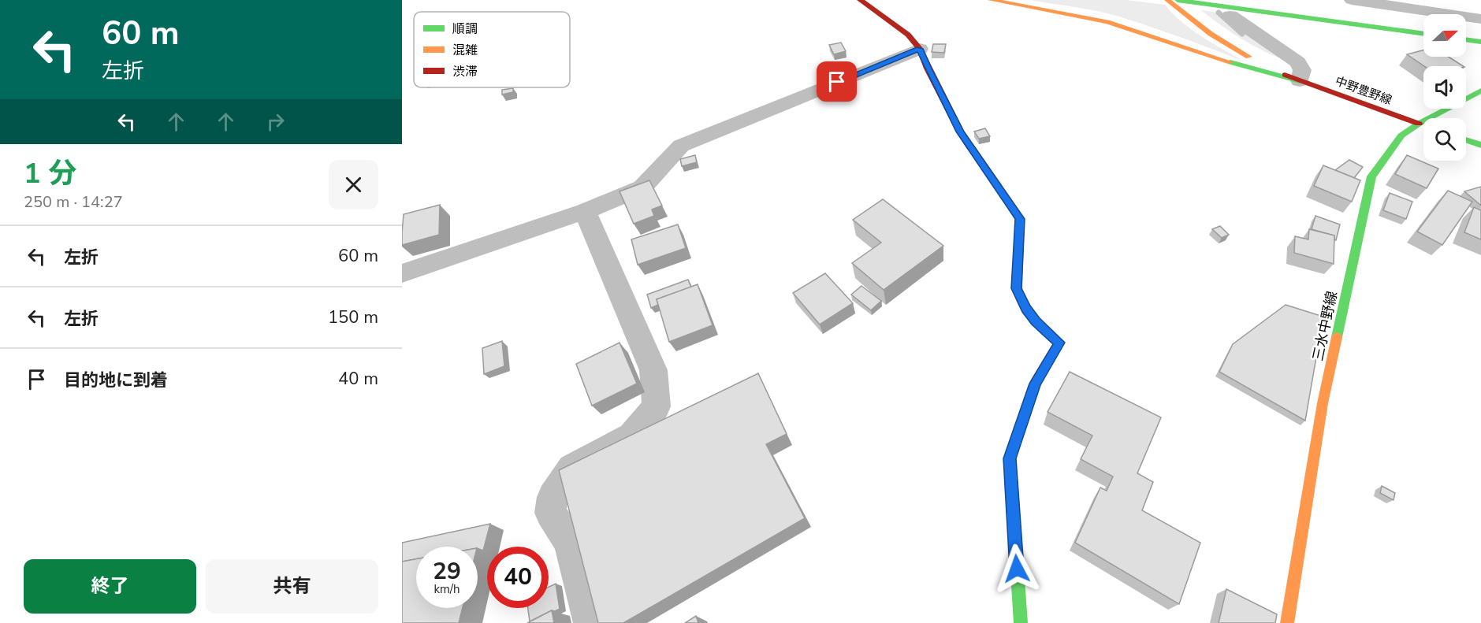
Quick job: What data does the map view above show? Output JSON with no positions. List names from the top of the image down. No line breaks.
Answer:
{"streets":{"main road":["中野豊野線","三水中野線"]},"crossings":[["中野豊野線","三水中野線"]],"legend":["順調","混雑","渋滞"],"north":"right","page":{"turn":["60 m","左折"],"heading":["1 分","250 m · 14:27"],"list":[{"name":"左折","value":"60 m"},{"name":"左折","value":"150 m"},{"name":"目的地に到着","value":"40 m"}],"speed":"29 km/h","limit":"40","buttons":["終了","共有"]}}
